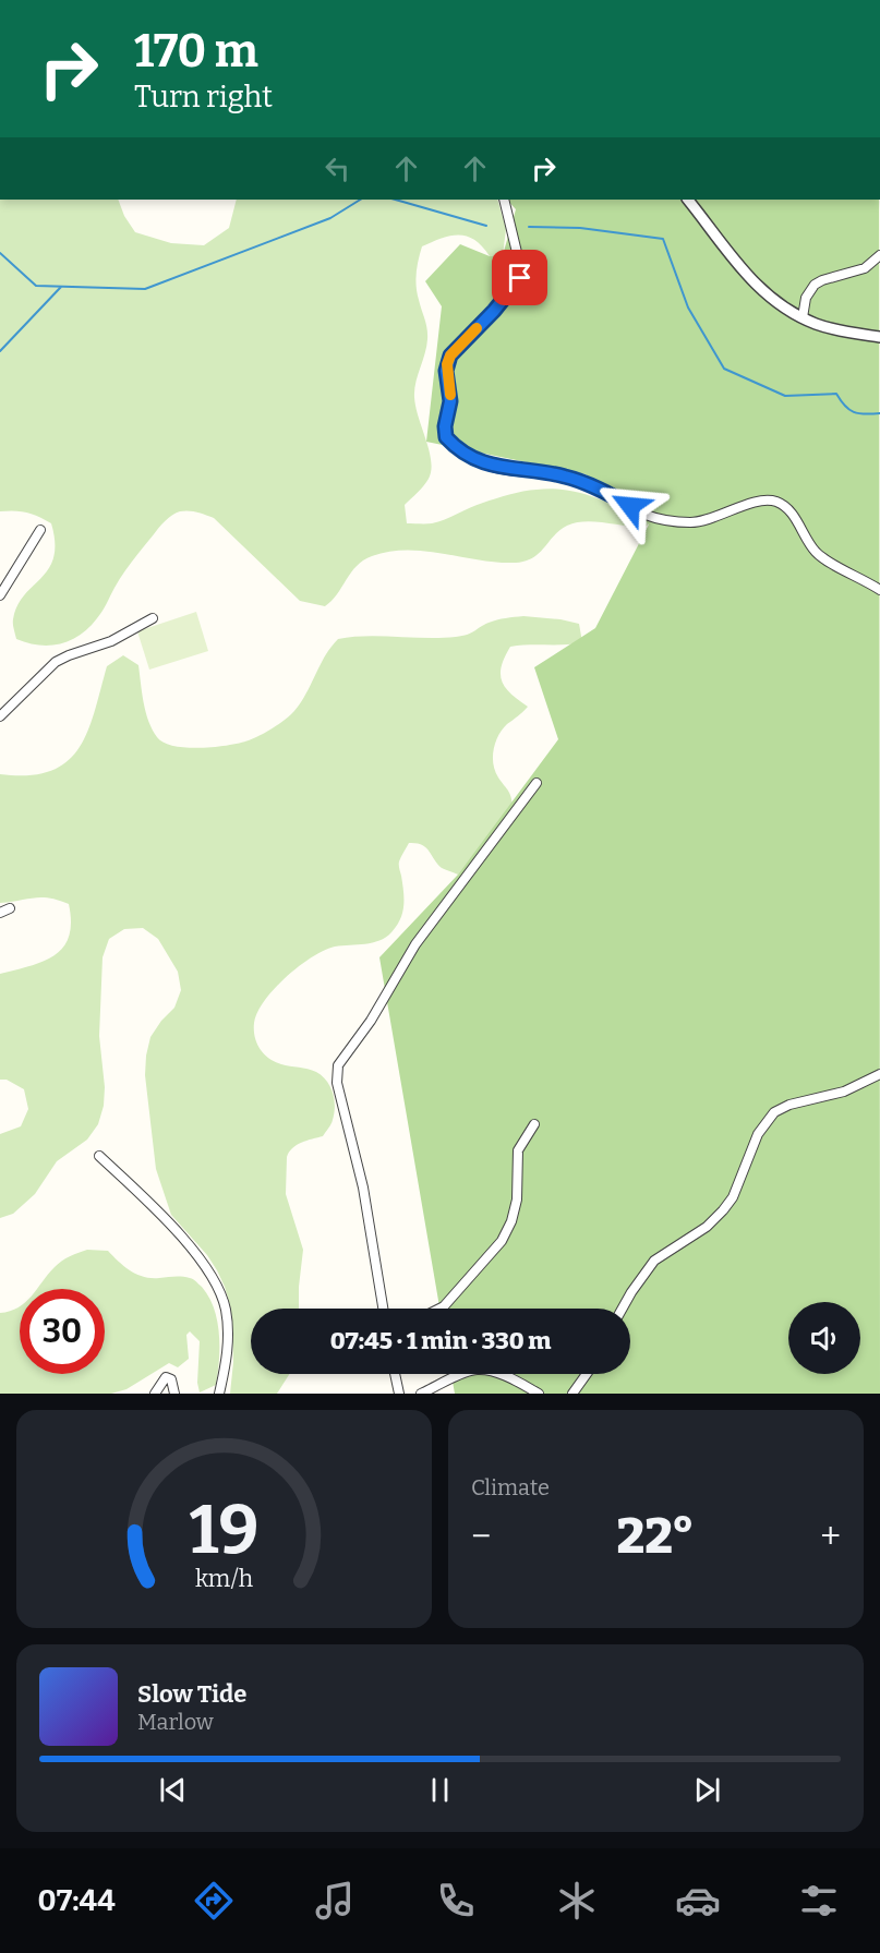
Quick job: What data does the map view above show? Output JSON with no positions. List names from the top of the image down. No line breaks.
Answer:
{"page":{"turn":["170 m","Turn right"],"limit":"30","trip":"07:45 · 1 min · 330 m","tile":"Climate","heat":["−","22°","+"],"song":["Slow Tide","Marlow"],"tabs":"07:44","gauge":["19","km/h"]}}
